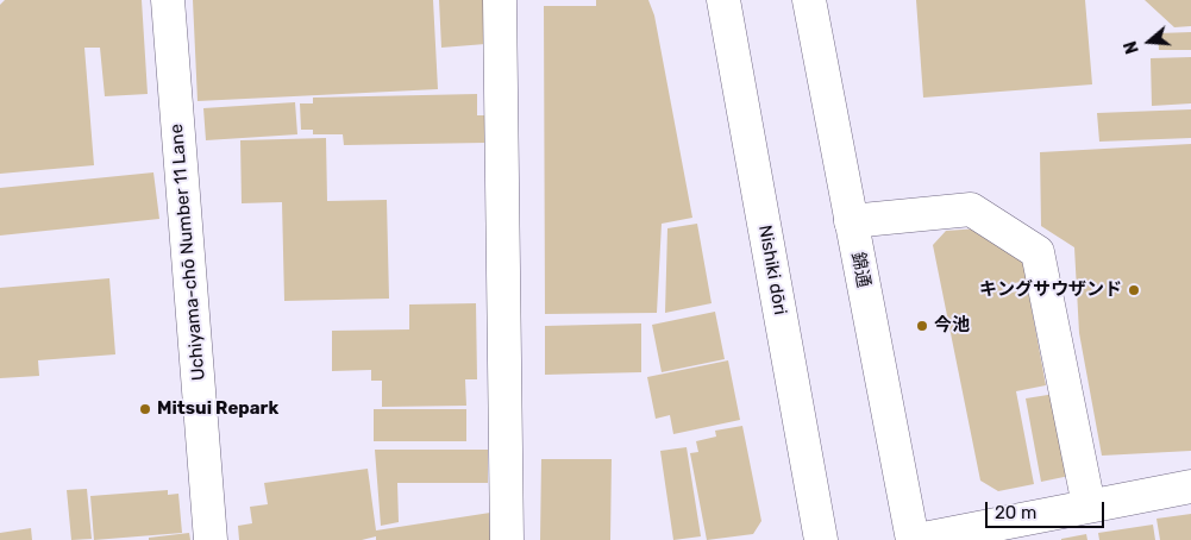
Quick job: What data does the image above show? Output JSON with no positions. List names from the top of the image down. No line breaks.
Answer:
{"streets":{"street":["Uchiyama-chō Number 11 Lane","Nishiki dōri","錦通"]},"places":["キングサウザンド","今池","Mitsui Repark"],"scale_bar":"20 m","north":"left"}
